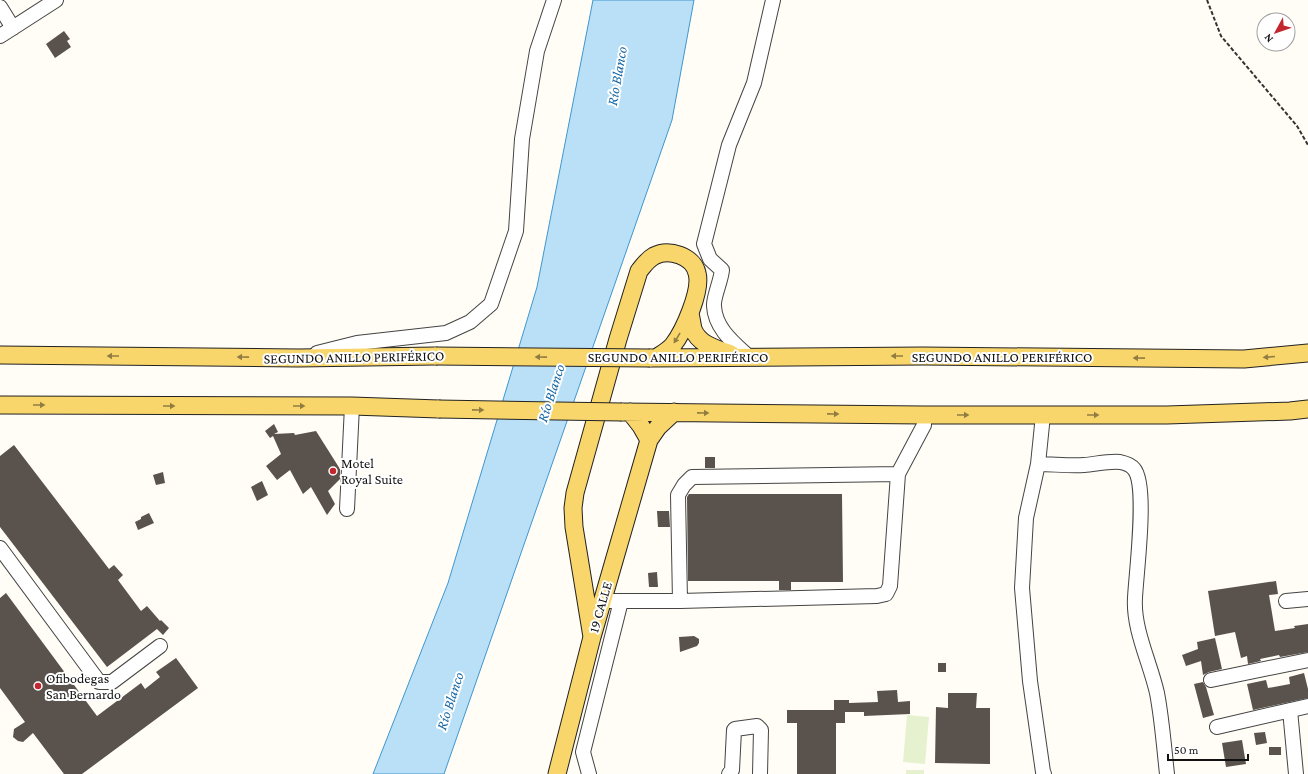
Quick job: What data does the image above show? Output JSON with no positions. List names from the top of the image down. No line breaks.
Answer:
{"streets":{"main road":["SEGUNDO ANILLO PERIFÉRICO","19 CALLE"]},"water":["Río Blanco"],"places":["Motel Royal Suite","Ofibodegas San Bernardo"],"scale_bar":"50 m","north":"bottom left"}
